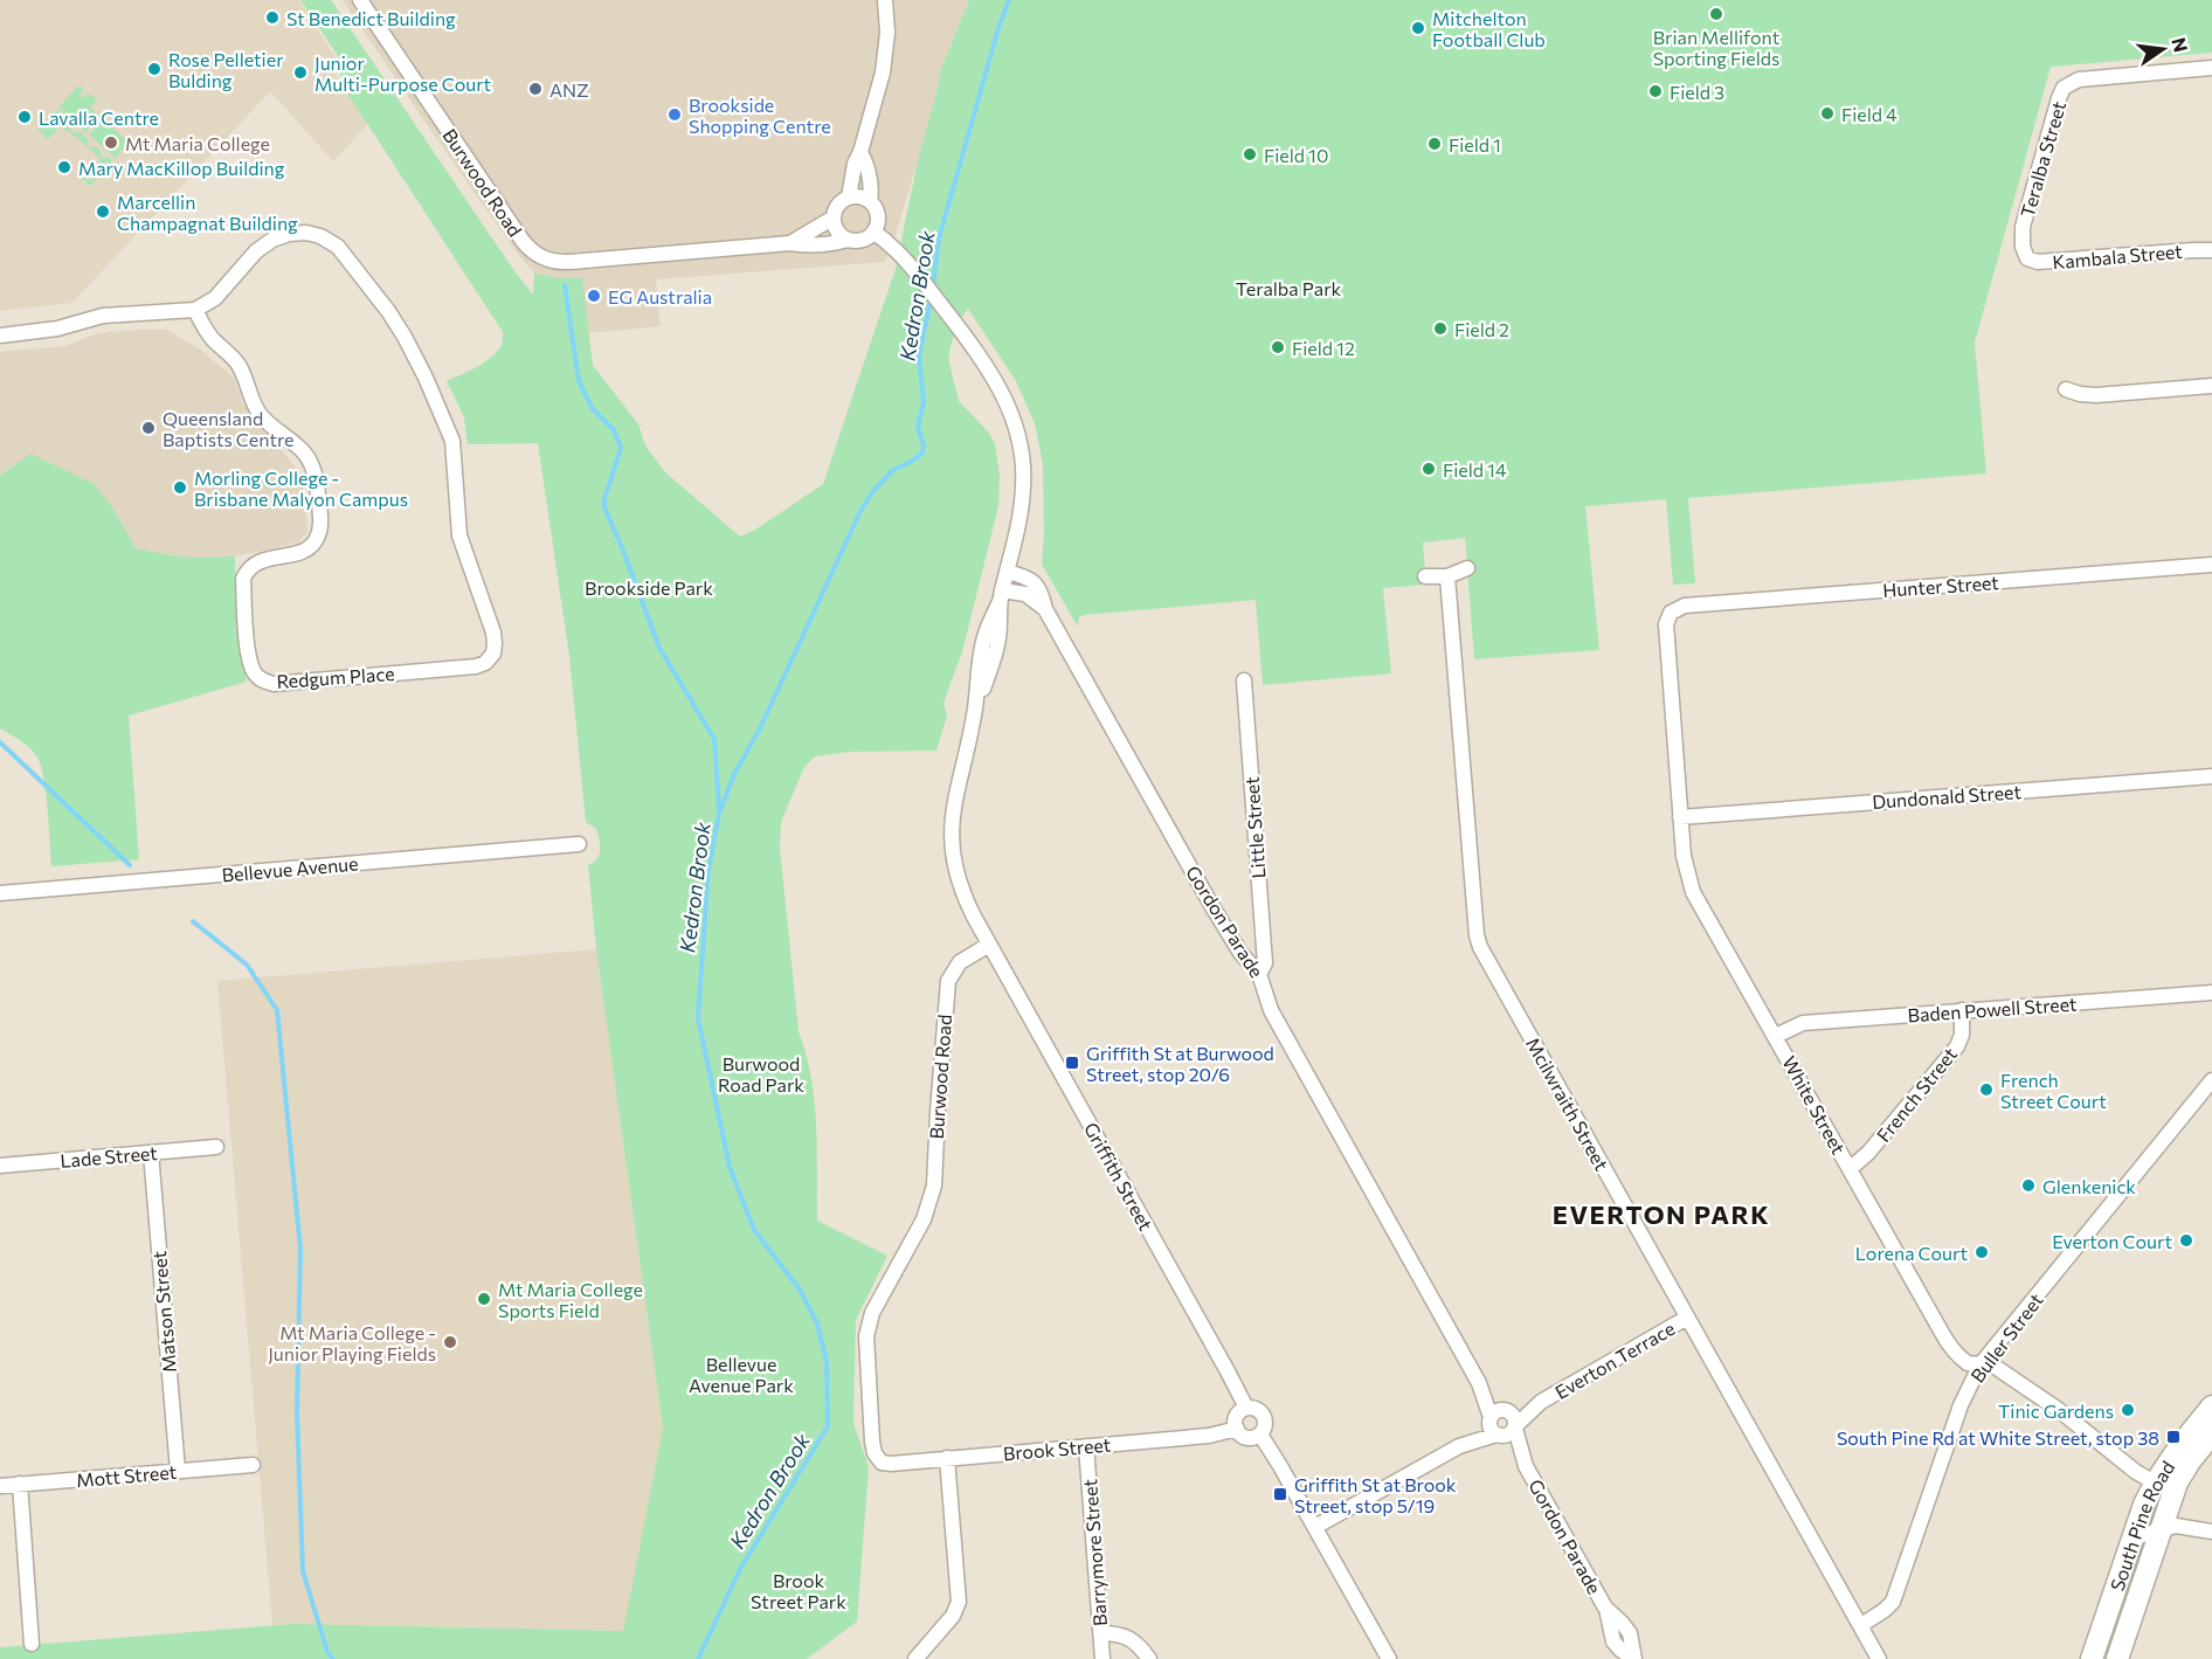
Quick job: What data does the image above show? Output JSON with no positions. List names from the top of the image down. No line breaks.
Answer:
{"streets":{"highway":["South Pine Road"],"street":["Teralba Street","Burwood Road","Kambala Street","Hunter Street","Redgum Place","Dundonald Street","Little Street","Bellevue Avenue","Gordon Parade","Baden Powell Street","French Street","Mcilwraith Street","White Street","Lade Street","Griffith Street","Matson Street","Buller Street","Everton Terrace","Brook Street","Mott Street","Barrymore Street"]},"crossings":[["Teralba Street","Kambala Street"],["Burwood Road","Griffith Street"],["Burwood Road","Brook Street"],["Hunter Street","White Street"],["Dundonald Street","White Street"],["Little Street","Gordon Parade"],["Gordon Parade","Everton Terrace"],["Baden Powell Street","French Street"],["Baden Powell Street","White Street"],["French Street","White Street"],["Mcilwraith Street","Buller Street"],["Mcilwraith Street","Everton Terrace"],["White Street","Buller Street"],["White Street","South Pine Road"],["Lade Street","Matson Street"],["Griffith Street","Brook Street"],["Matson Street","Mott Street"],["Brook Street","Barrymore Street"]],"districts":["EVERTON PARK"],"water":["Kedron Brook"],"parks":["Teralba Park","Brookside Park","Burwood Road Park","Bellevue Avenue Park","Brook Street Park"],"places":{"other":["Brian Mellifont Sporting Fields","St Benedict Building","Mitchelton Football Club","Rose Pelletier Bulding","Junior Multi-Purpose Court","ANZ","Field 3","Field 4","Brookside Shopping Centre","Lavalla Centre","Mt Maria College","Field 1","Field 10","Mary MacKillop Building","Marcellin Champagnat Building","EG Australia","Field 2","Field 12","Queensland Baptists Centre","Field 14","Morling College - Brisbane Malyon Campus","French Street Court","Glenkenick","Everton Court","Lorena Court","Mt Maria College Sports Field","Mt Maria College - Junior Playing Fields","Tinic Gardens"],"transit":["Griffith St at Burwood Street, stop 20/6","South Pine Rd at White Street, stop 38","Griffith St at Brook Street, stop 5/19"]},"north":"right"}
